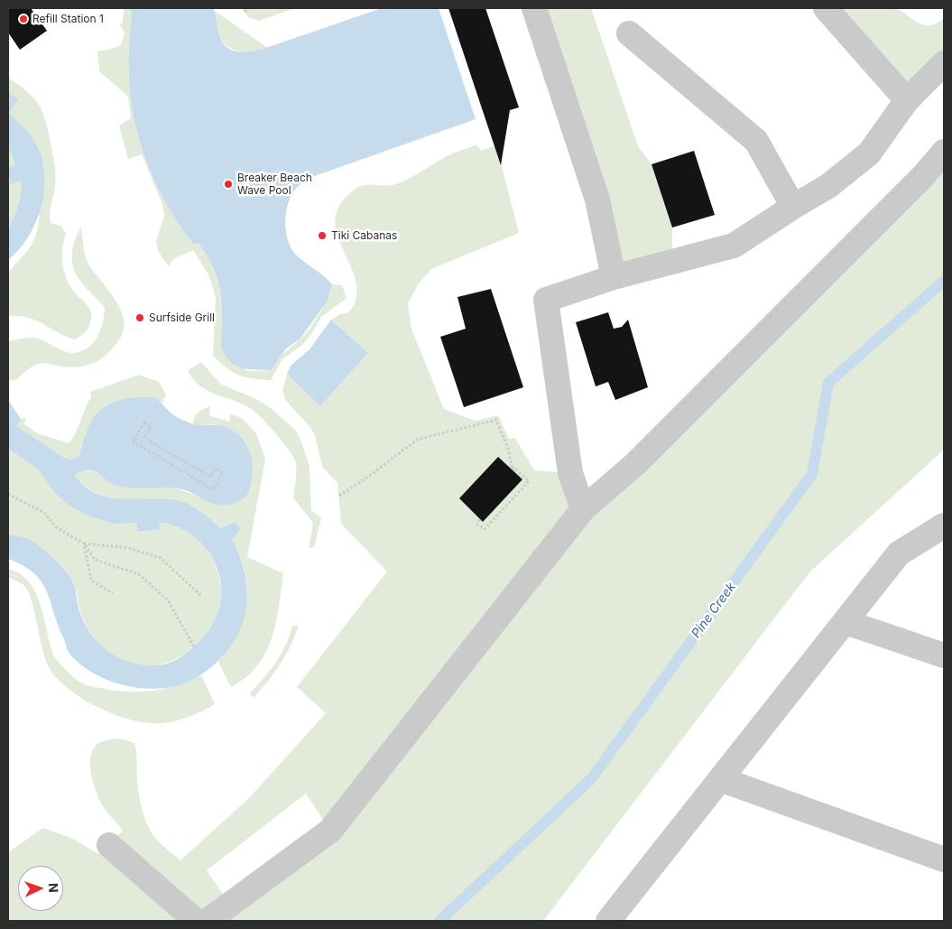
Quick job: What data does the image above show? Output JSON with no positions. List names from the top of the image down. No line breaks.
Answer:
{"water":["Pine Creek"],"places":["Refill Station 1","Breaker Beach Wave Pool","Tiki Cabanas","Surfside Grill"],"north":"right"}
